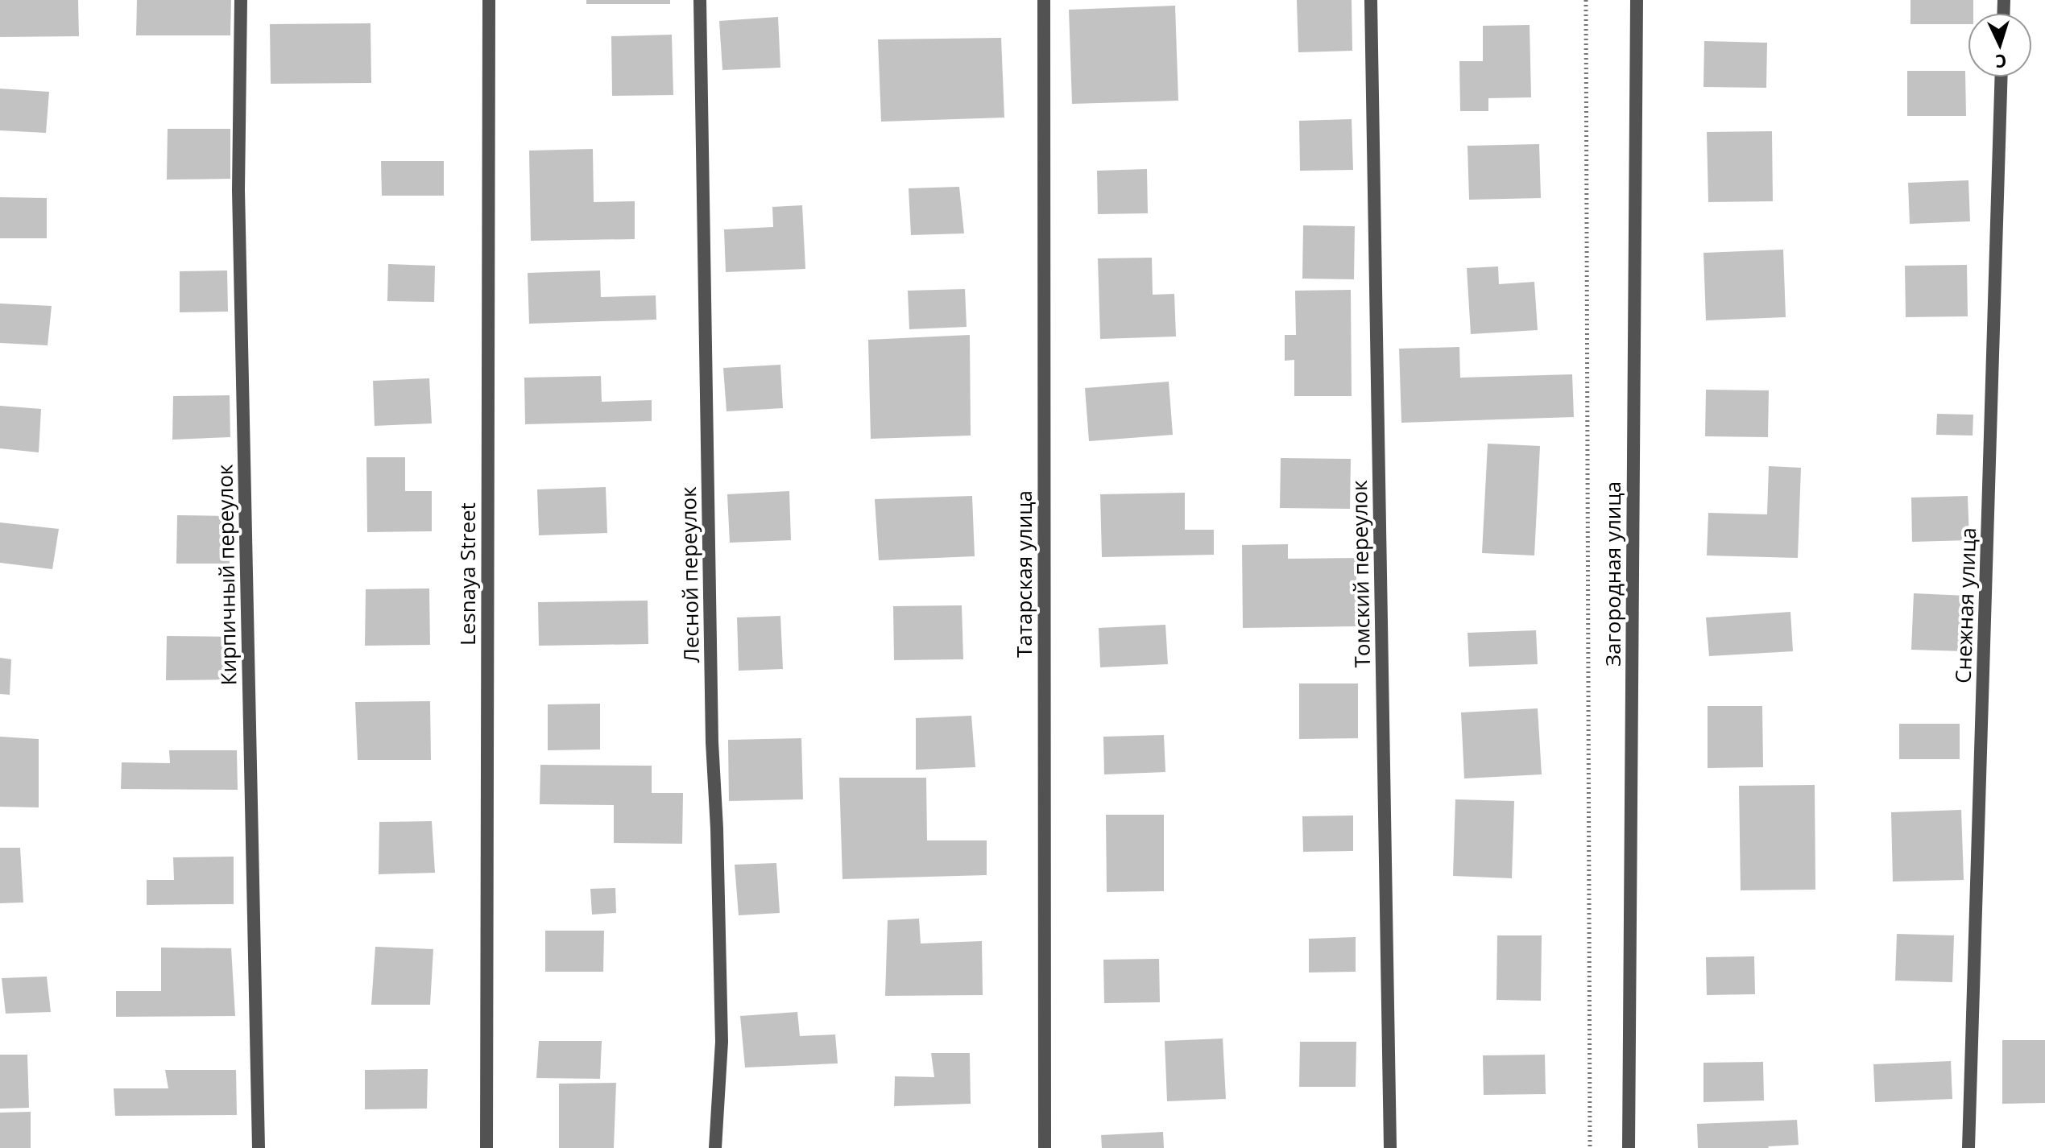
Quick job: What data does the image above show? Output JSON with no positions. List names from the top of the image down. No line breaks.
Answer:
{"streets":{"street":["Lesnaya Street","Татарская улица","Томский переулок","Загородная улица","Кирпичный переулок","Лесной переулок","Снежная улица"]},"north":"bottom"}
